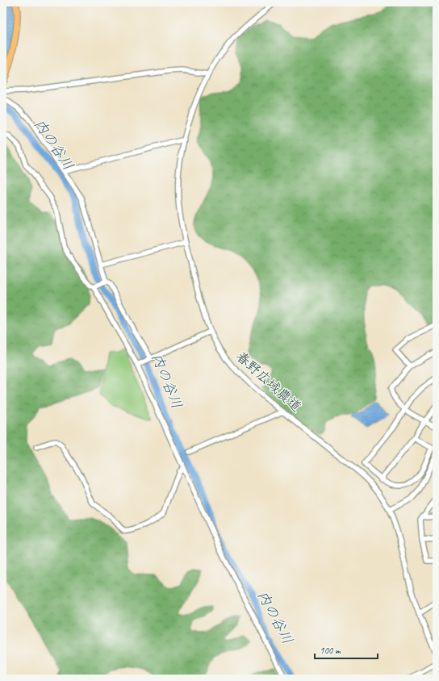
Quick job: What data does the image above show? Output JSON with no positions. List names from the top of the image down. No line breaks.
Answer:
{"streets":{"street":["春野広域農道"]},"water":["内の谷川"],"scale_bar":"100 m"}
